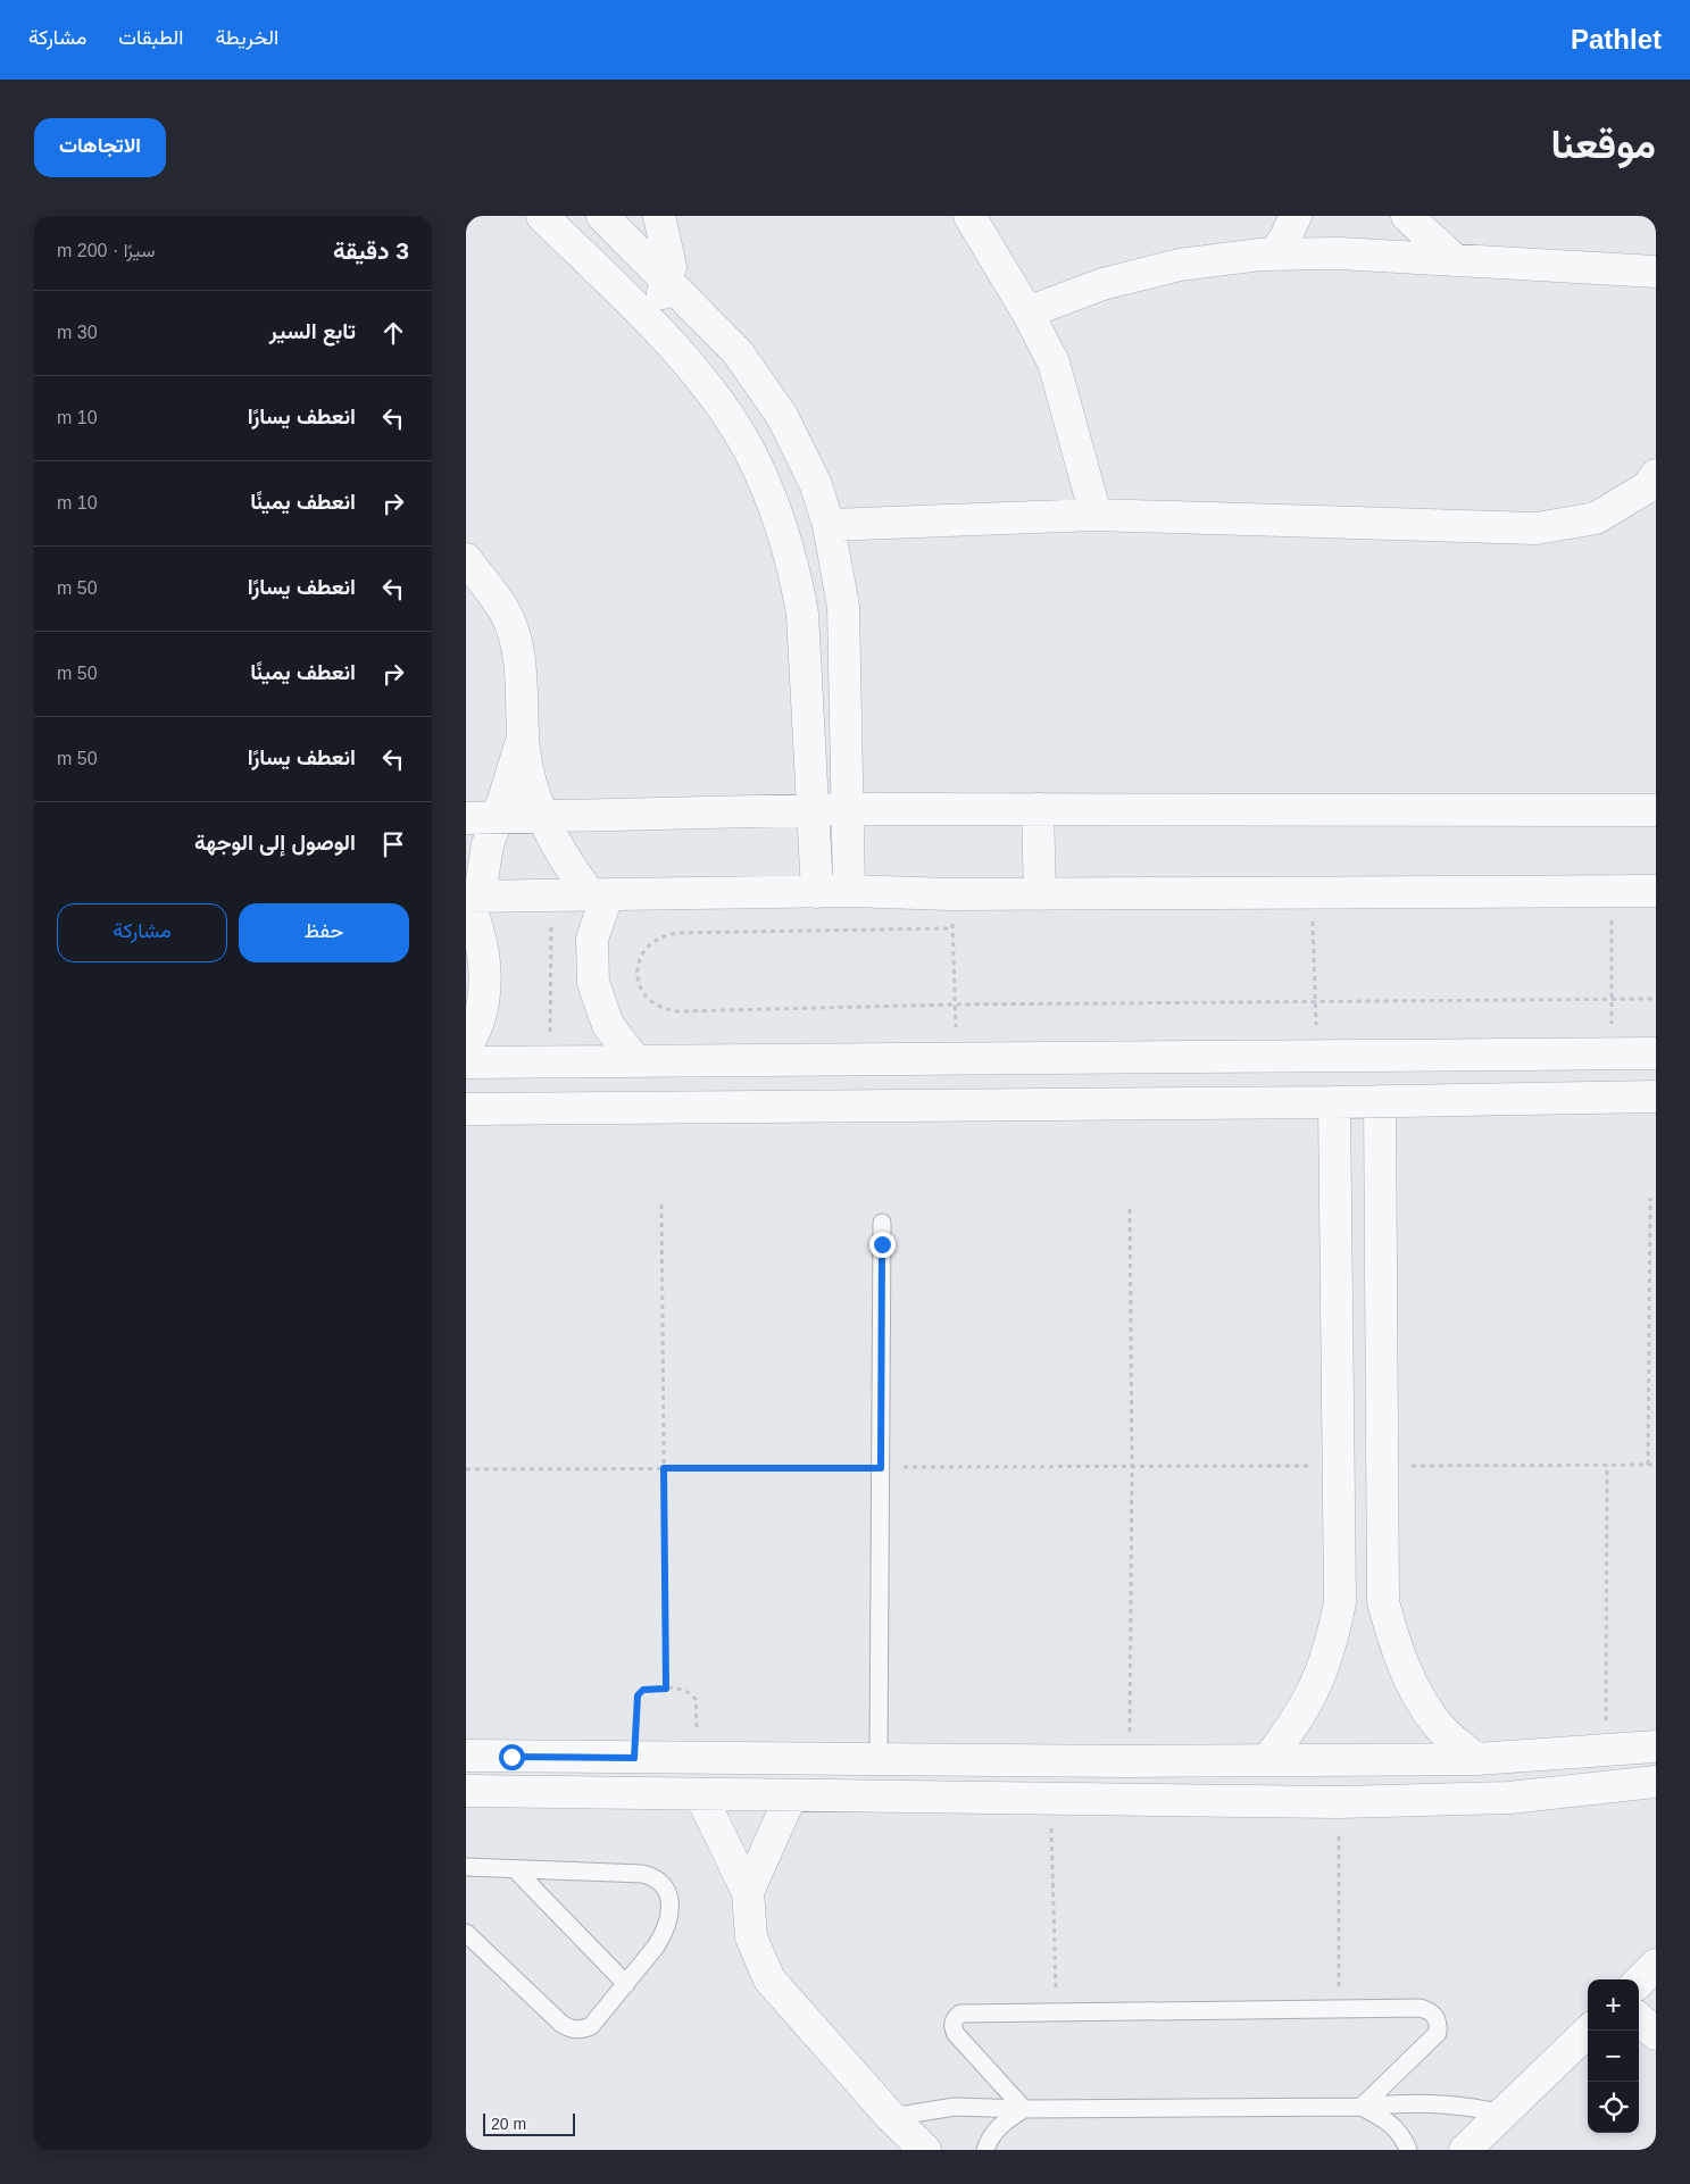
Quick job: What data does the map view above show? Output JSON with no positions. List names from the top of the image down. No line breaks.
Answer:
{"scale_bar":"20 m","page":{"header":"Pathlet","nav":["الخريطة","الطبقات","مشاركة"],"title":"موقعنا","buttons":["الاتجاهات",["حفظ","مشاركة"]],"heading":["3 دقيقة","سيرًا · 200 m"],"list":[["تابع السير","30 m"],["انعطف يسارًا","10 m"],["انعطف يمينًا","10 m"],["انعطف يسارًا","50 m"],["انعطف يمينًا","50 m"],["انعطف يسارًا","50 m"],"الوصول إلى الوجهة"],"map_buttons":["+","−"],"scale":"20 m"}}
